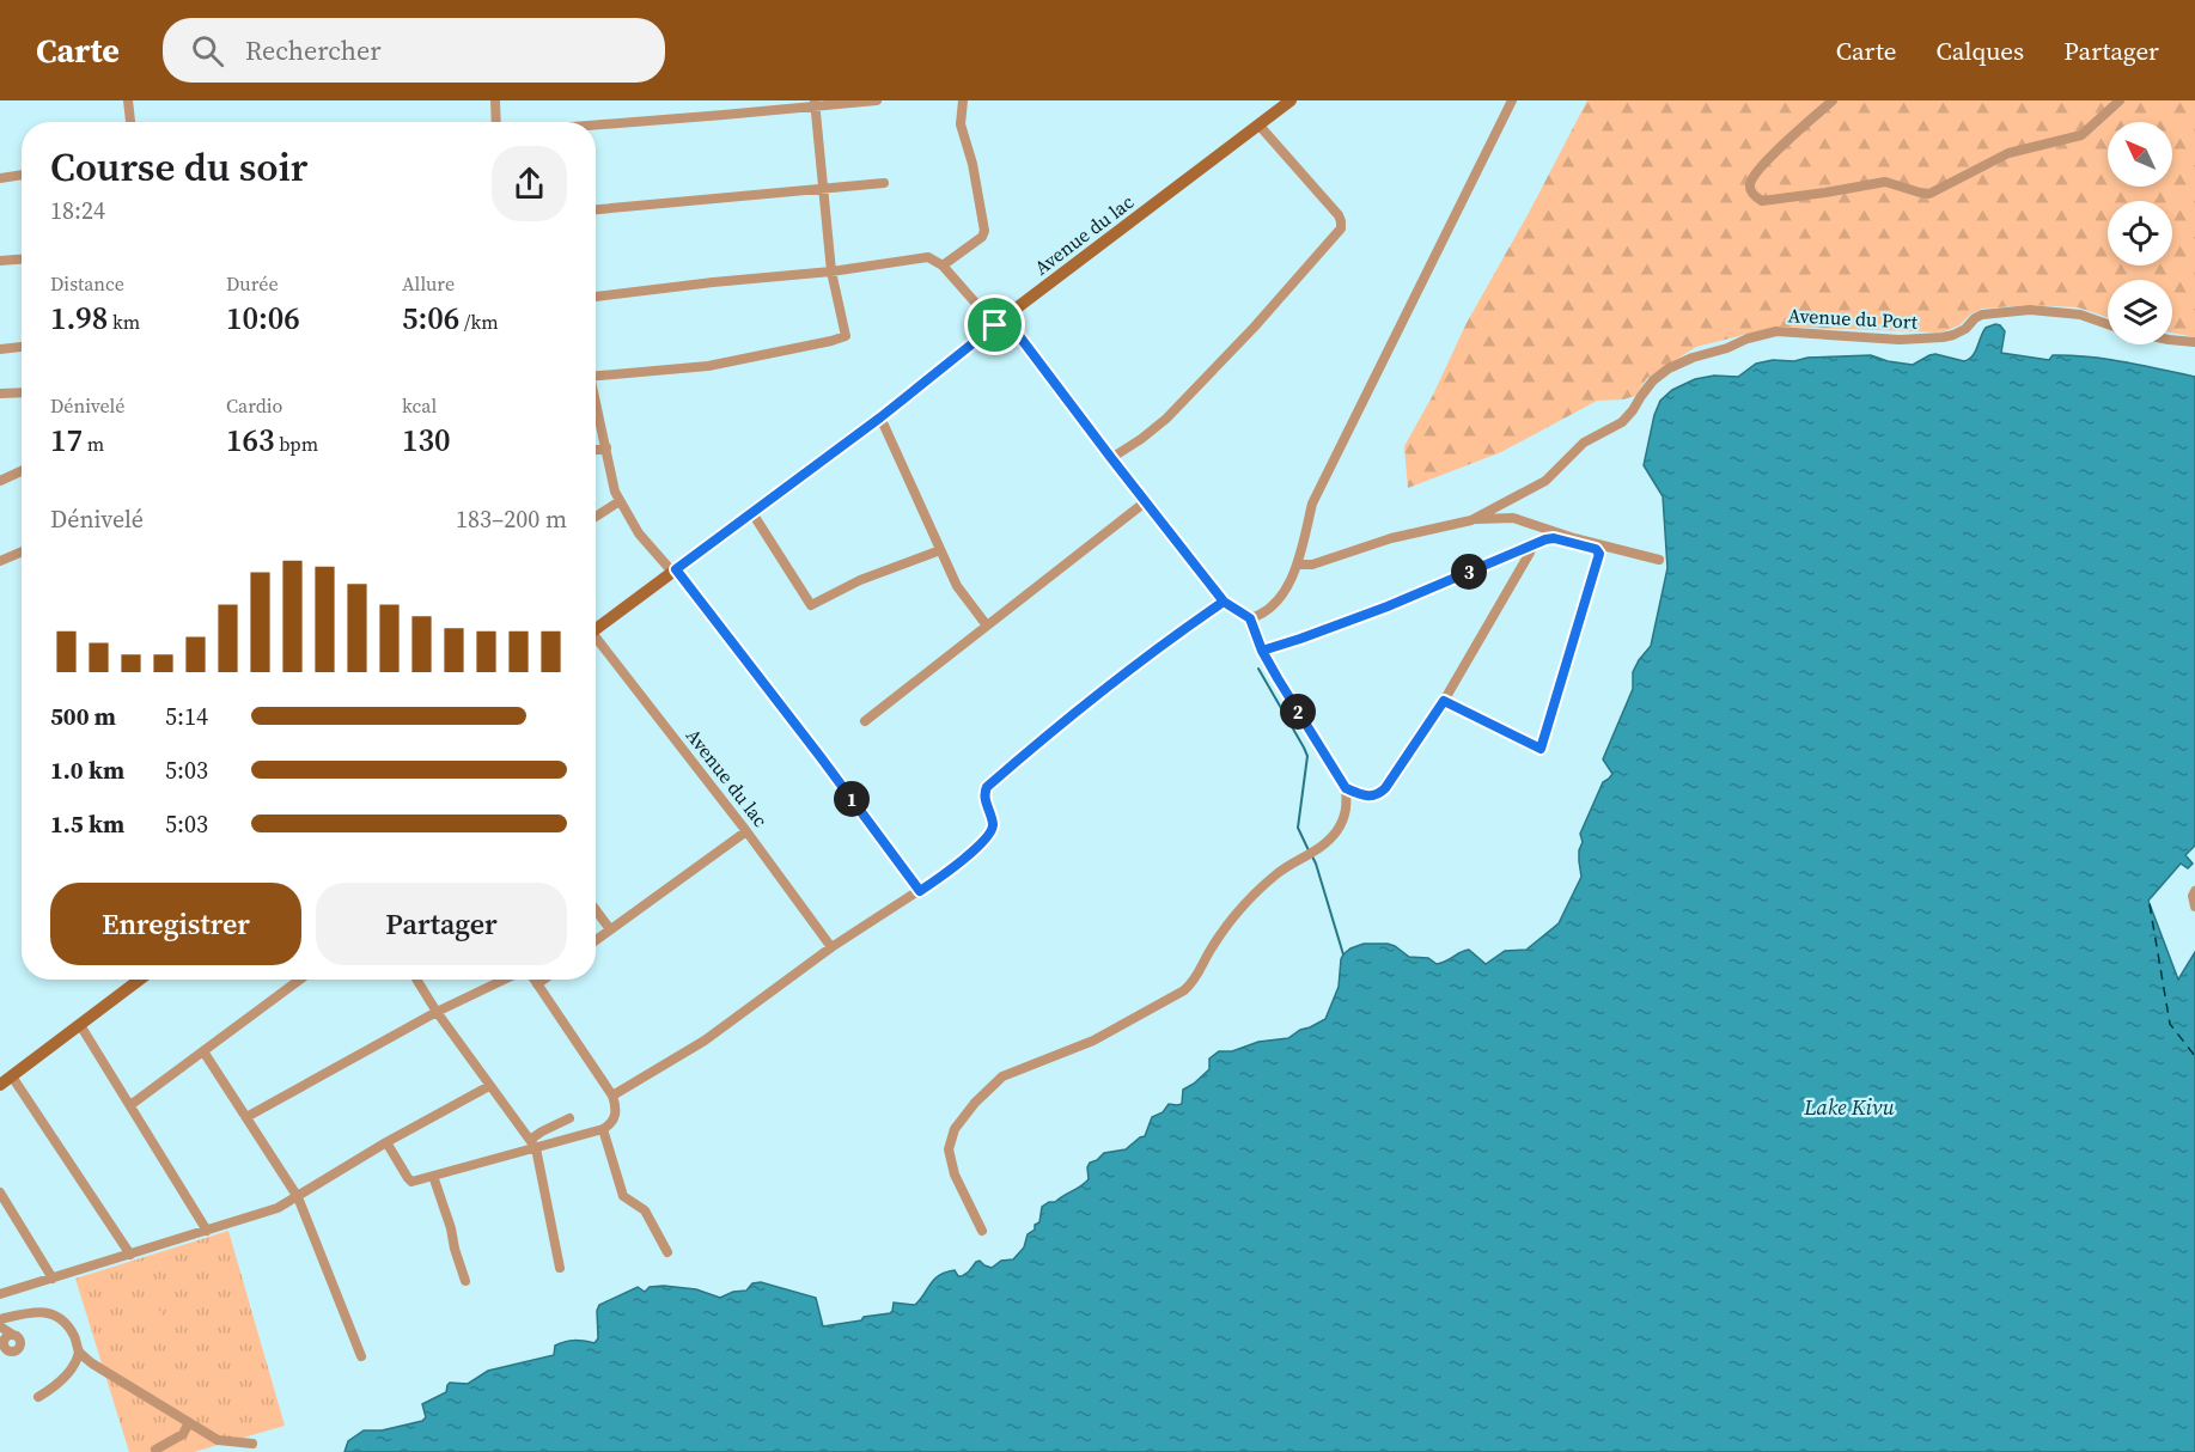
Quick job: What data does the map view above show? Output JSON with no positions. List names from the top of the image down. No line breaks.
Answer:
{"streets":{"main road":["Avenue du lac"],"street":["Avenue du Port"]},"water":["Lake Kivu"],"north":"top left","page":{"header":"Carte","search":"Rechercher","nav":["Carte","Calques","Partager"],"heading":["Course du soir","18:24"],"stats":[["Distance","1.98 km"],["Durée","10:06"],["Allure","5:06 /km"],["Dénivelé","17 m"],["Cardio","163 bpm"],["kcal","130"]],"chart":["Dénivelé","183–200 m"],"pins":["3","2","1"],"list":[{"name":"500 m","note":"5:14"},{"name":"1.0 km","note":"5:03"},{"name":"1.5 km","note":"5:03"}],"buttons":["Enregistrer","Partager"]}}
